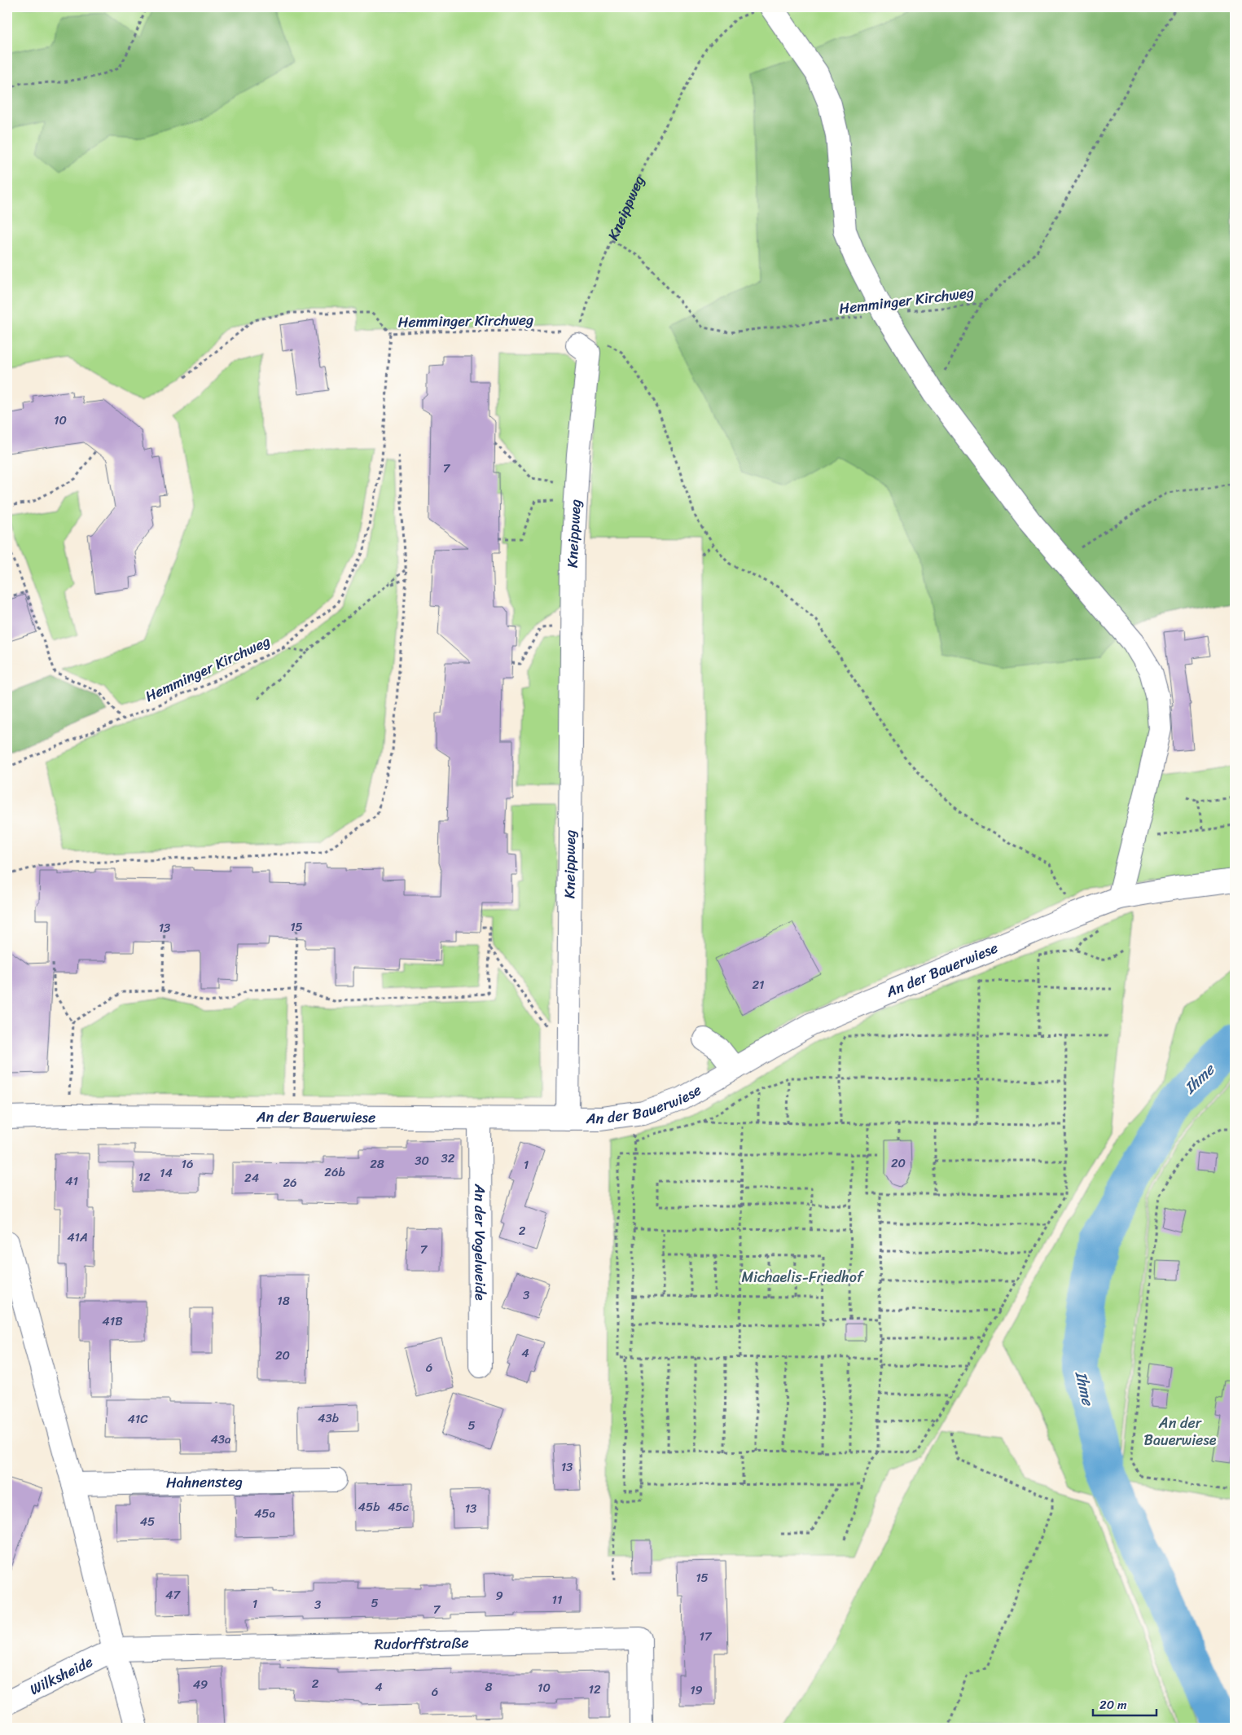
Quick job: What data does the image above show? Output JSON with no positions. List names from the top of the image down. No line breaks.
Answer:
{"streets":{"street":["Kneippweg","An der Bauerwiese","An der Vogelweide","Hahnensteg","Rudorffstraße","Wilksheide"],"path":["Hemminger Kirchweg"]},"crossings":[["Kneippweg","Hemminger Kirchweg"],["Kneippweg","An der Bauerwiese"],["An der Bauerwiese","An der Vogelweide"],["Rudorffstraße","Wilksheide"]],"water":["Ihme"],"parks":["Michaelis-Friedhof","An der Bauerwiese"],"house_numbers":["10","7","15","13","21","32","30","20","16","28","1","26b","14","12","24","41","26","2","41A","7","3","18","41B","4","20","6","43b","41C","5","43a","13","45b","45c","13","45a","45","15","47","9","11","5","1","3","7","17","2","49","4","8","10","12","19","6"],"scale_bar":"20 m"}
